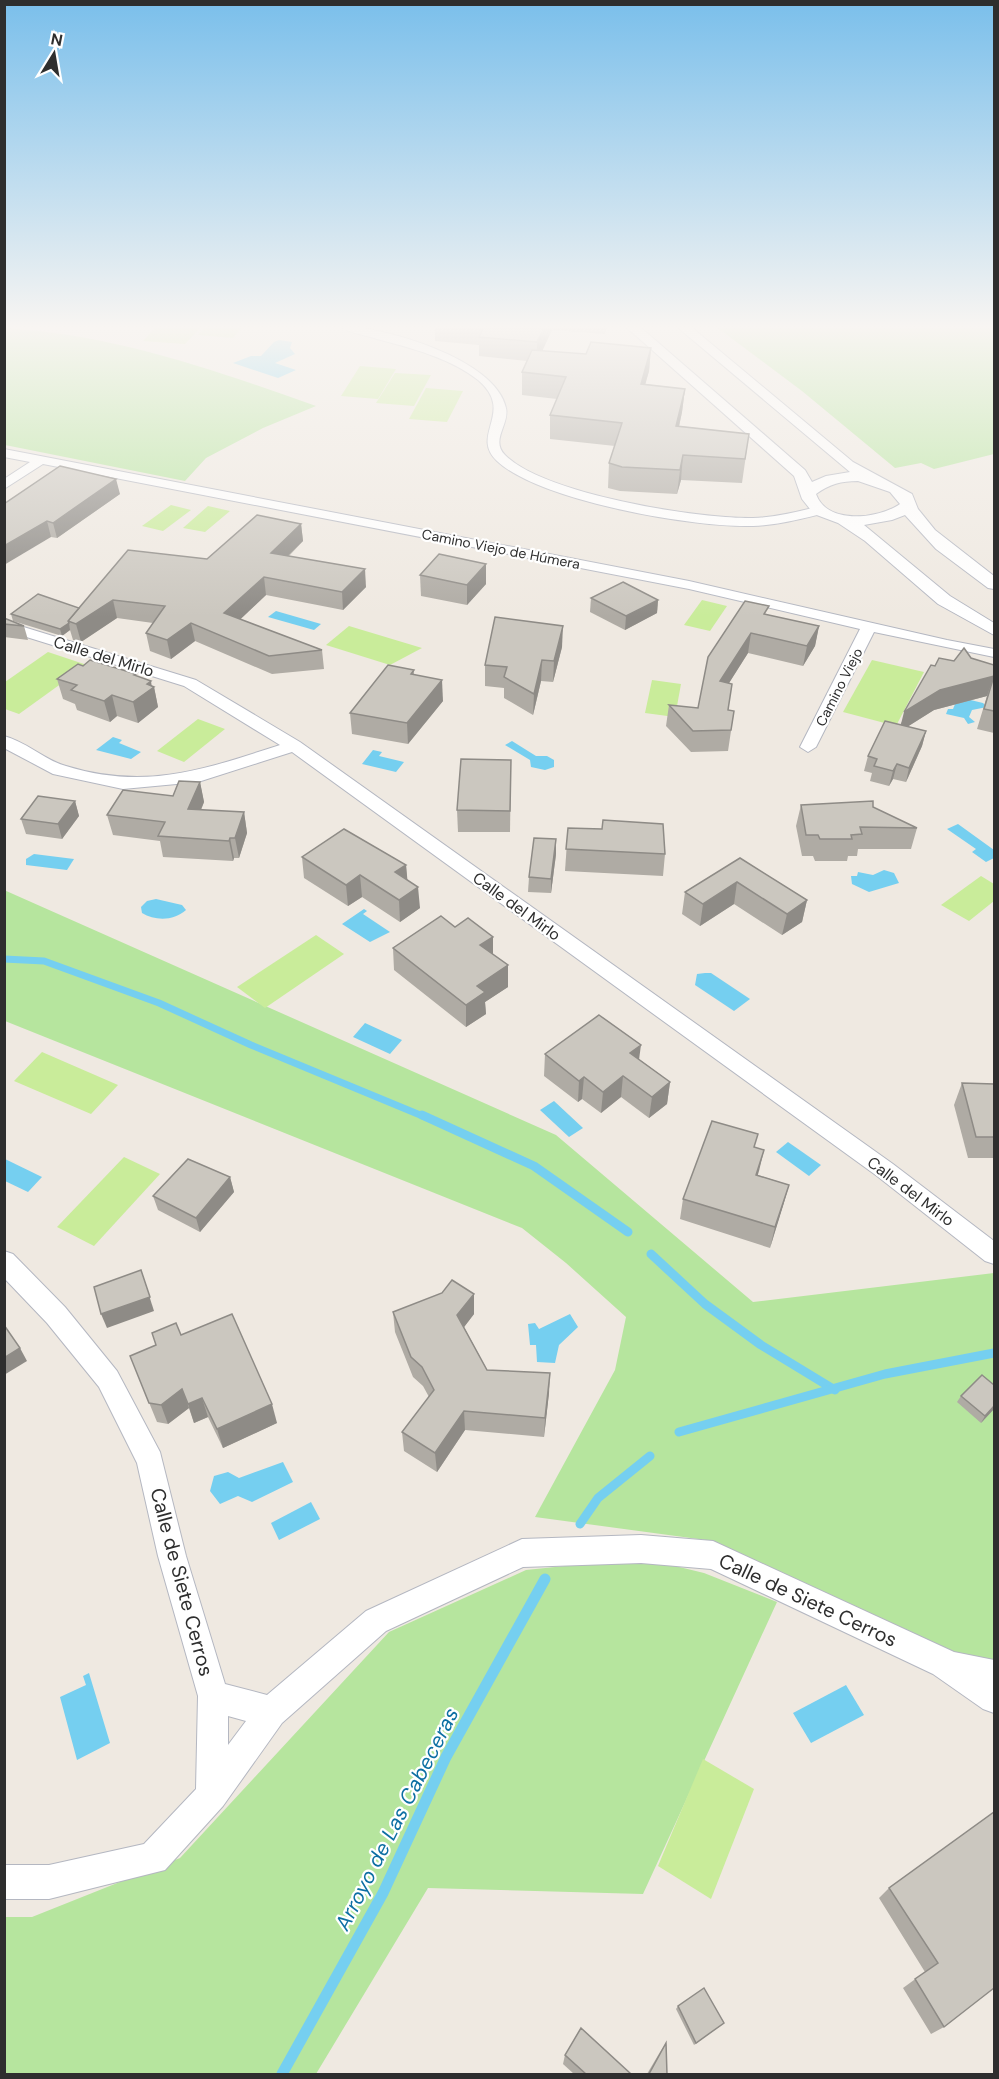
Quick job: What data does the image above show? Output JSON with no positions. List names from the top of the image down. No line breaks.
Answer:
{"streets":{"street":["Camino Viejo de Húmera","Calle del Mirlo","Camino Viejo","Calle de Siete Cerros"]},"crossings":[["Camino Viejo de Húmera","Camino Viejo"]],"water":["Arroyo de Las Cabeceras"],"north":"top"}
